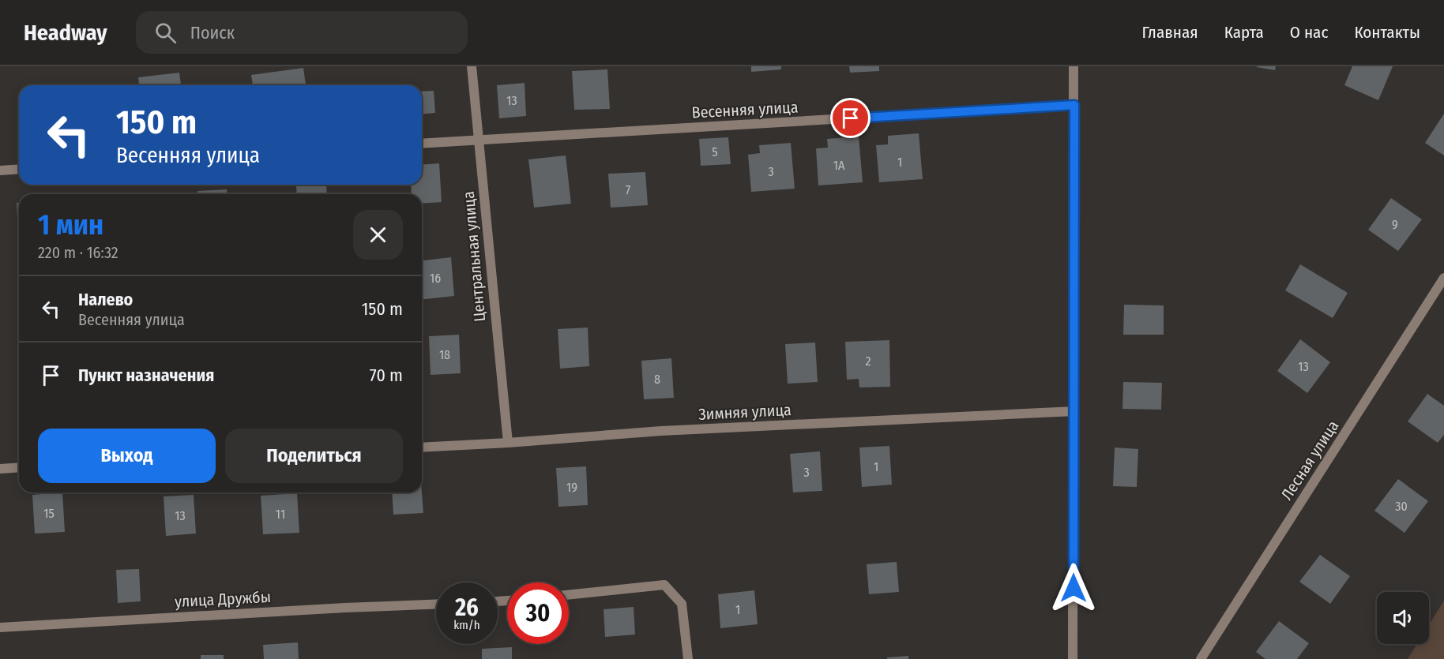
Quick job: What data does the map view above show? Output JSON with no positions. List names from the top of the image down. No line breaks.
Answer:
{"streets":{"street":["Весенняя улица","Центральная улица","Зимняя улица","Лесная улица","улица Дружбы"]},"crossings":[["Весенняя улица","Центральная улица"],["Центральная улица","Зимняя улица"]],"house_numbers":["13","5","1","1А","3","7","9","16","18","2","13","8","1","3","19","30","15","11","13","1"],"page":{"header":"Headway","search":"Поиск","nav":["Главная","Карта","О нас","Контакты"],"turn":["150 m","Весенняя улица"],"heading":["1 мин","220 m · 16:32"],"list":[{"name":"Налево","note":"Весенняя улица","value":"150 m"},{"name":"Пункт назначения","value":"70 m"}],"buttons":["Выход","Поделиться"],"speed":"26 km/h","limit":"30"}}
